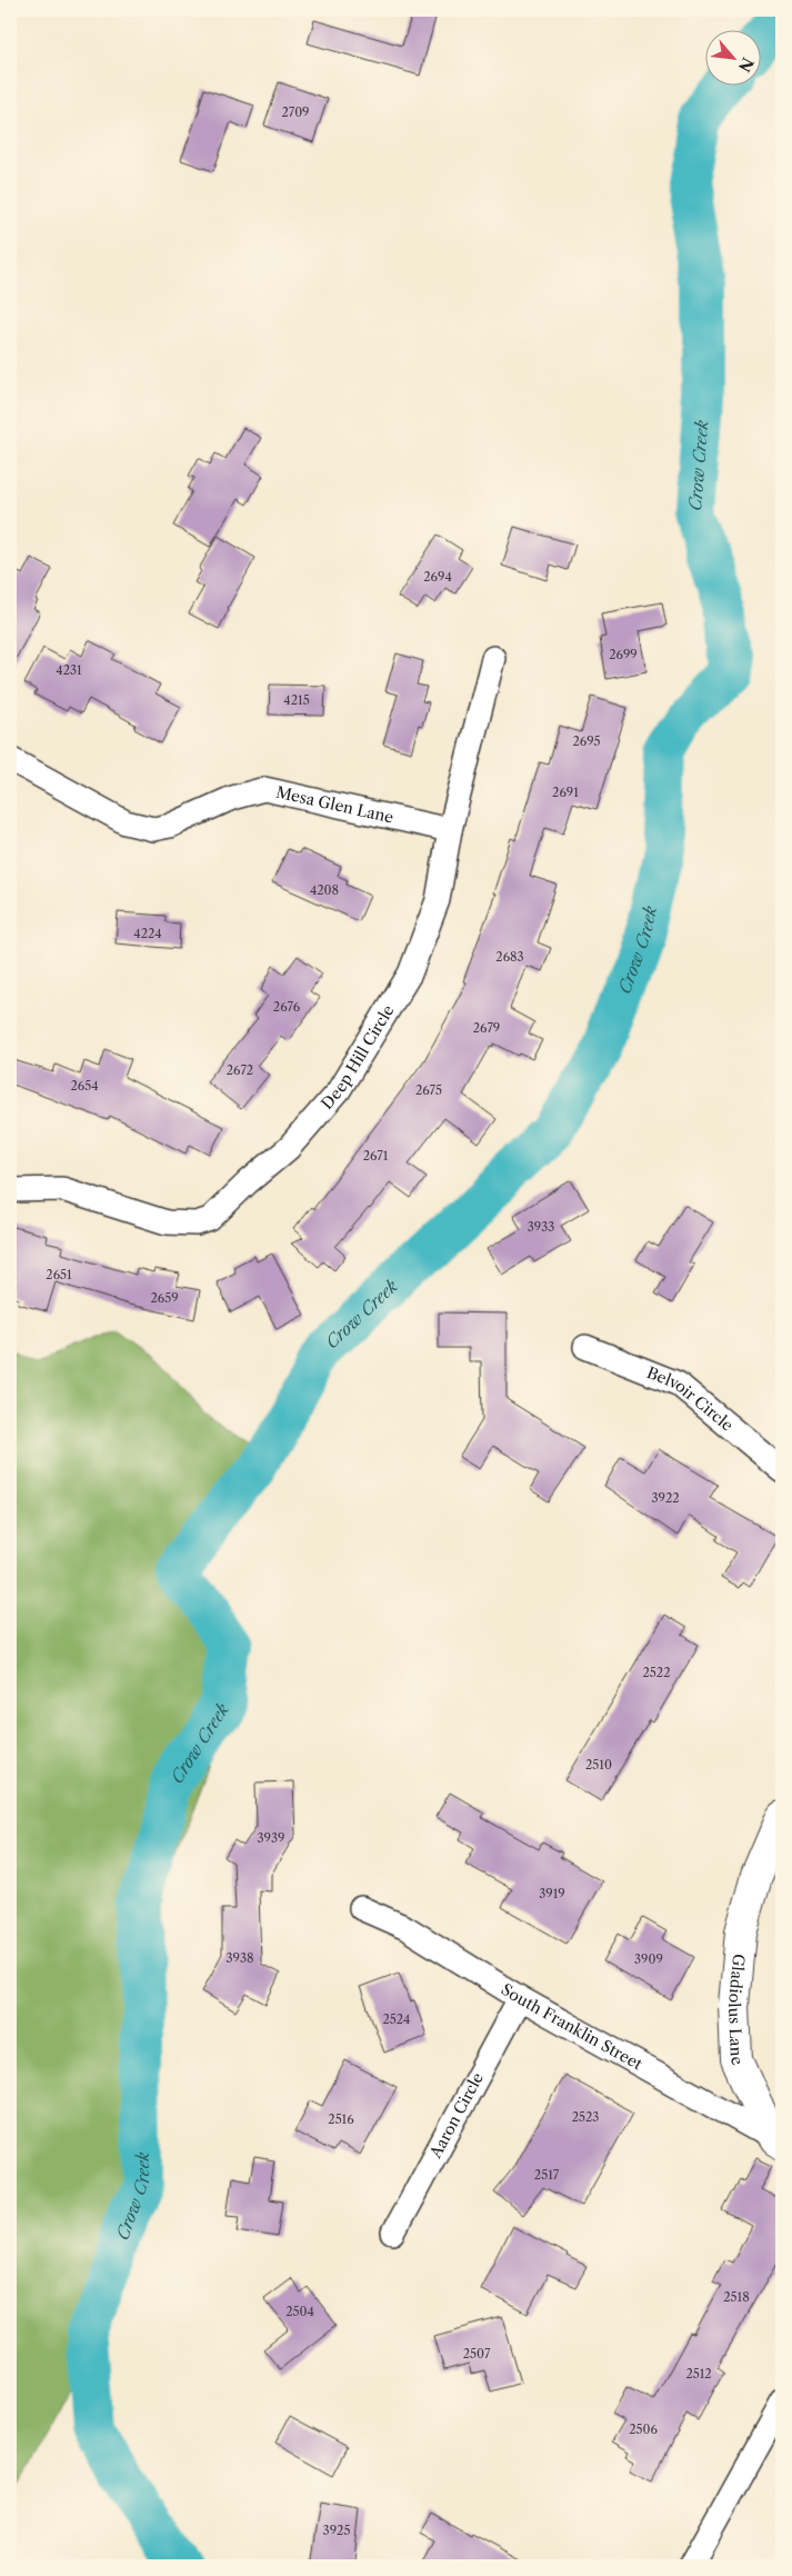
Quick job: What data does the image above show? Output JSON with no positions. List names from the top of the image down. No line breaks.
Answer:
{"streets":{"street":["Mesa Glen Lane","Deep Hill Circle","Belvoir Circle","Gladiolus Lane","South Franklin Street","Aaron Circle"]},"crossings":[["Mesa Glen Lane","Deep Hill Circle"],["Gladiolus Lane","South Franklin Street"],["South Franklin Street","Aaron Circle"]],"water":["Crow Creek"],"house_numbers":["2709","2694","2699","4231","4215","2695","2691","4208","4224","2683","2676","2679","2672","2654","2675","2671","3933","2651","2659","3922","2522","2510","3939","3919","3938","3909","2524","2523","2516","2517","2518","2504","2507","2512","2506","3925"],"north":"bottom right"}
